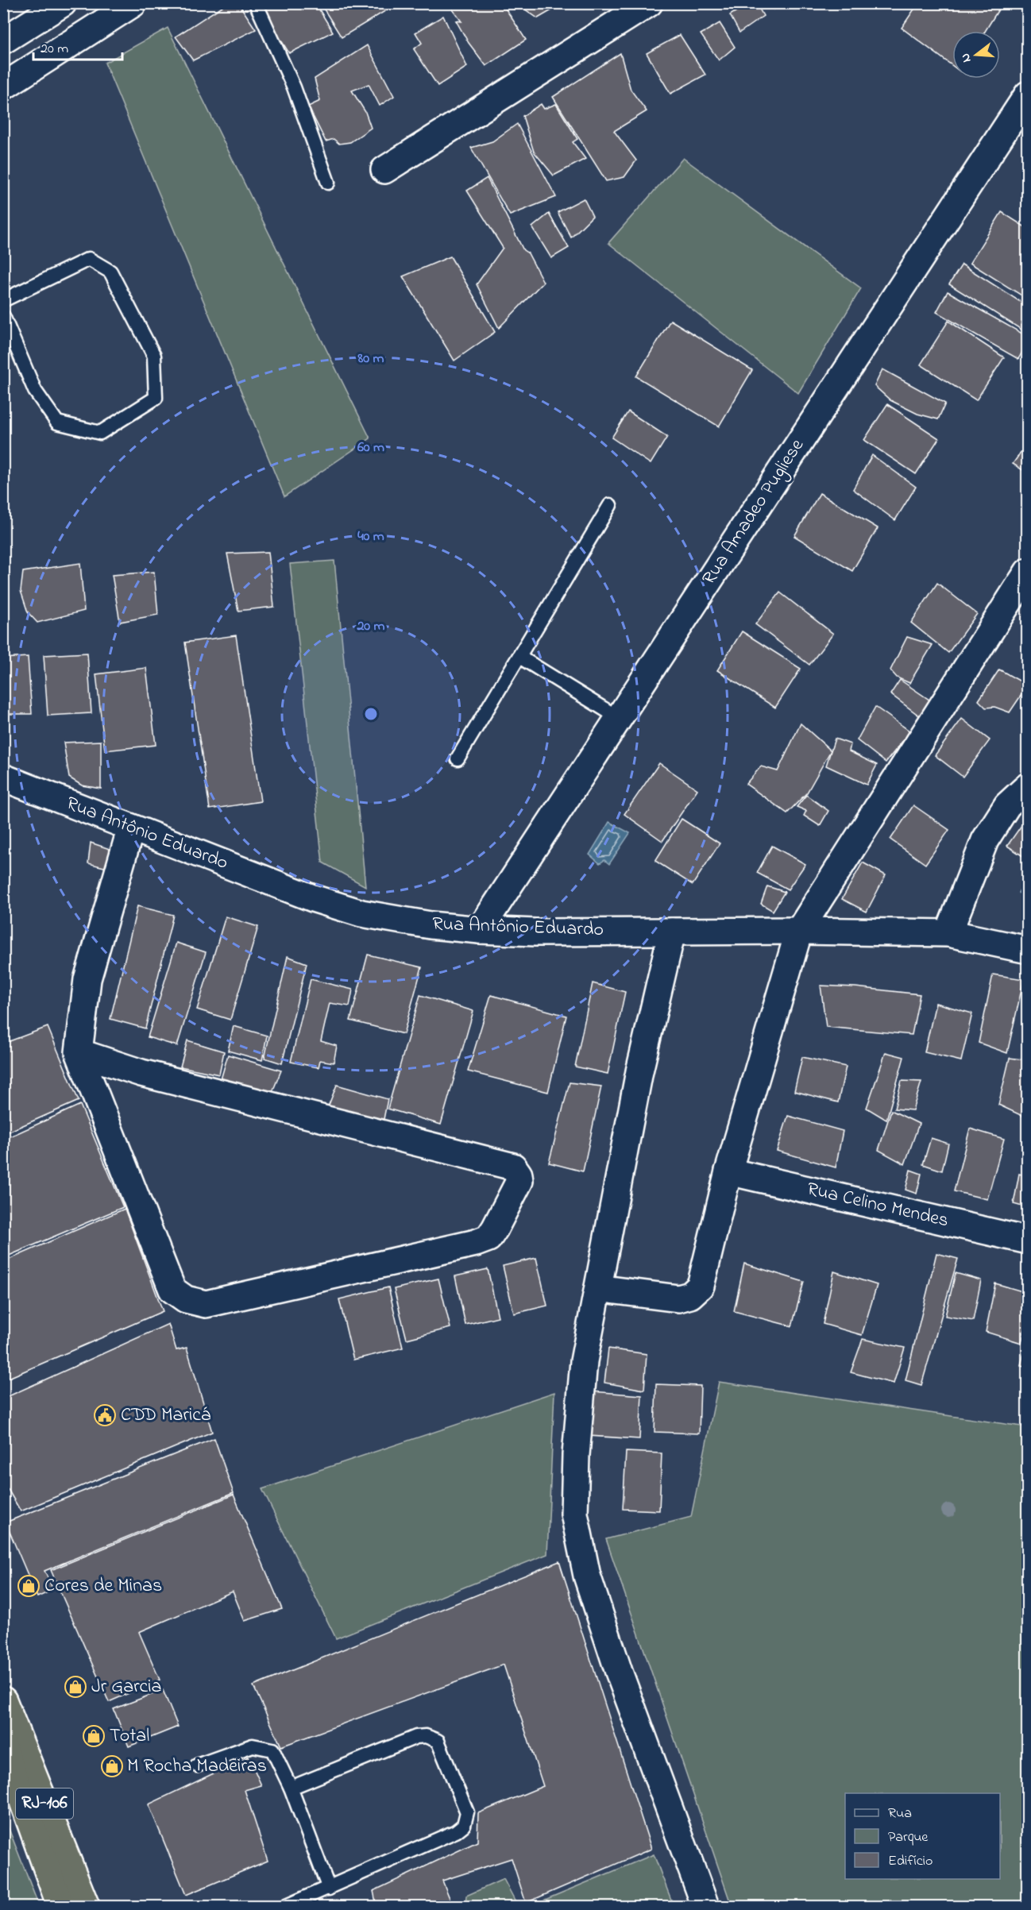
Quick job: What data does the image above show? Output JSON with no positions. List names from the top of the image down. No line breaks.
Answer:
{"streets":{"highway":["RJ-106"],"street":["Rua Amadeo Pugliese","Rua Antônio Eduardo","Rua Celino Mendes"]},"crossings":[["Rua Amadeo Pugliese","Rua Antônio Eduardo"]],"places":{"public building":["CDD Maricá"],"shop":["Cores de Minas","Jr Garcia","Total","M Rocha Madeiras"]},"legend":["Rua","Parque","Edifício"],"scale_bar":"20 m","north":"left","rings":["80 m","60 m","40 m","20 m"]}
